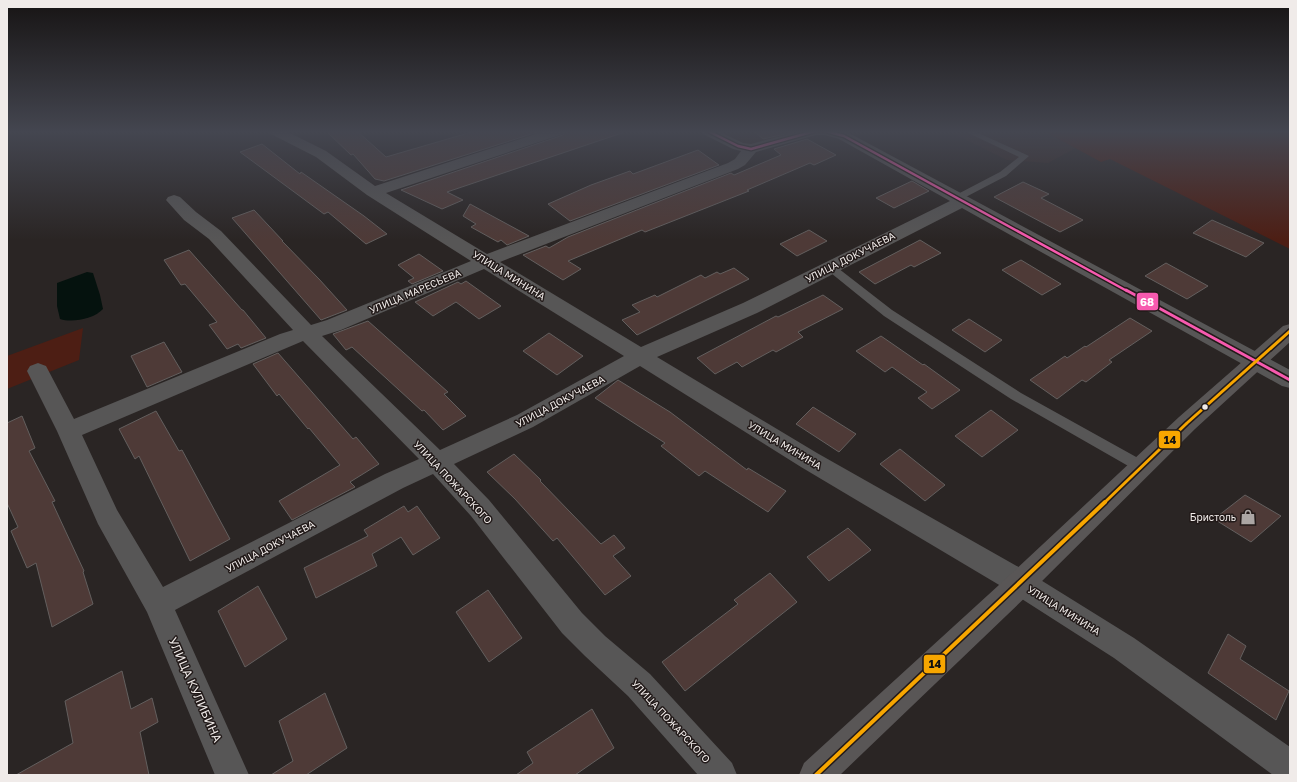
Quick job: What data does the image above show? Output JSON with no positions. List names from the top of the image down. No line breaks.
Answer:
{"streets":{"street":["УЛИЦА ДОКУЧАЕВА","УЛИЦА МИНИНА","УЛИЦА МАРЕСЬЕВА","УЛИЦА ПОЖАРСКОГО","УЛИЦА КУЛИБИНА"]},"crossings":[["УЛИЦА ДОКУЧАЕВА","УЛИЦА МИНИНА"],["УЛИЦА ДОКУЧАЕВА","УЛИЦА ПОЖАРСКОГО"],["УЛИЦА ДОКУЧАЕВА","УЛИЦА КУЛИБИНА"],["УЛИЦА МИНИНА","УЛИЦА МАРЕСЬЕВА"],["УЛИЦА МАРЕСЬЕВА","УЛИЦА ПОЖАРСКОГО"],["УЛИЦА МАРЕСЬЕВА","УЛИЦА КУЛИБИНА"]],"places":{"shop":["Бристоль"]},"lines":["transit line 68","transit line 14"]}
